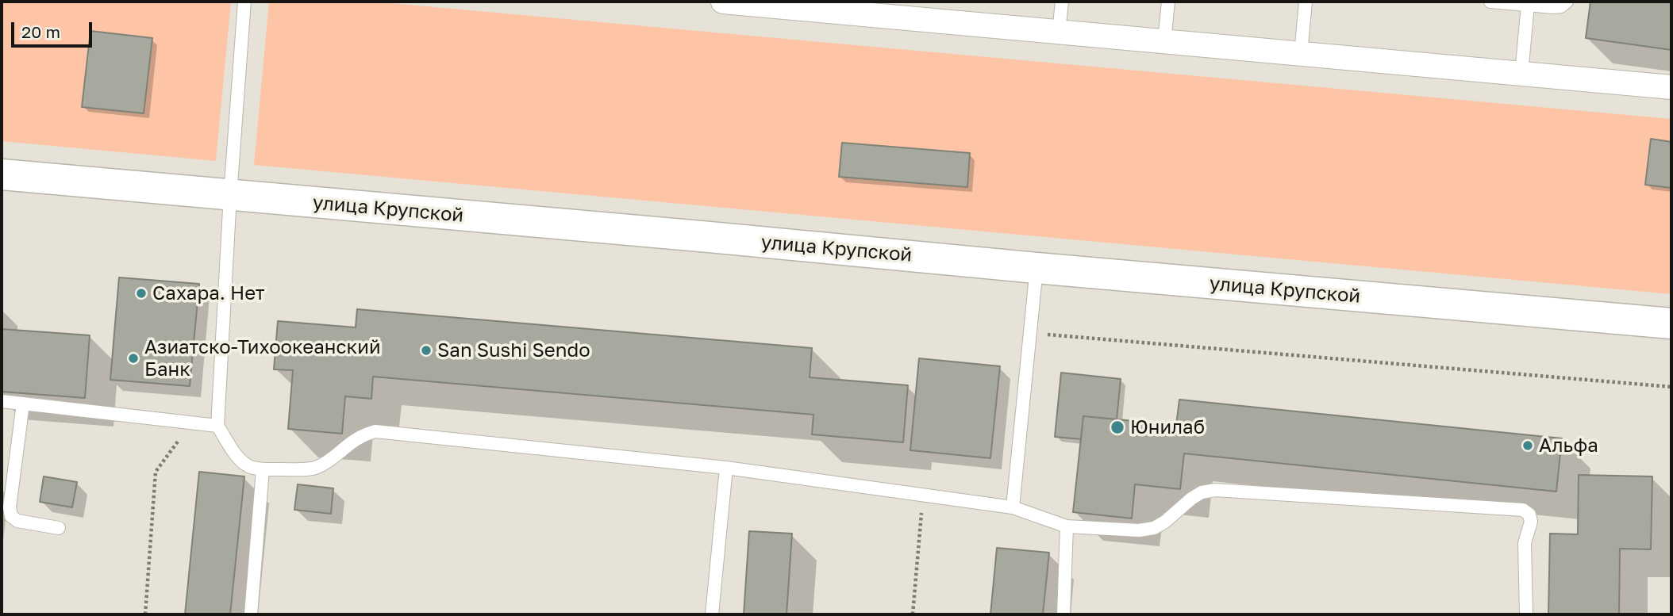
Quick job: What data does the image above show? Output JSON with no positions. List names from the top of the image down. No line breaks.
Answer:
{"streets":{"main road":["улица Крупской"]},"places":["Сахара. Нет","San Sushi Sendo","Азиатско-Тихоокеанский Банк","Юнилаб","Альфа"],"scale_bar":"20 m"}
